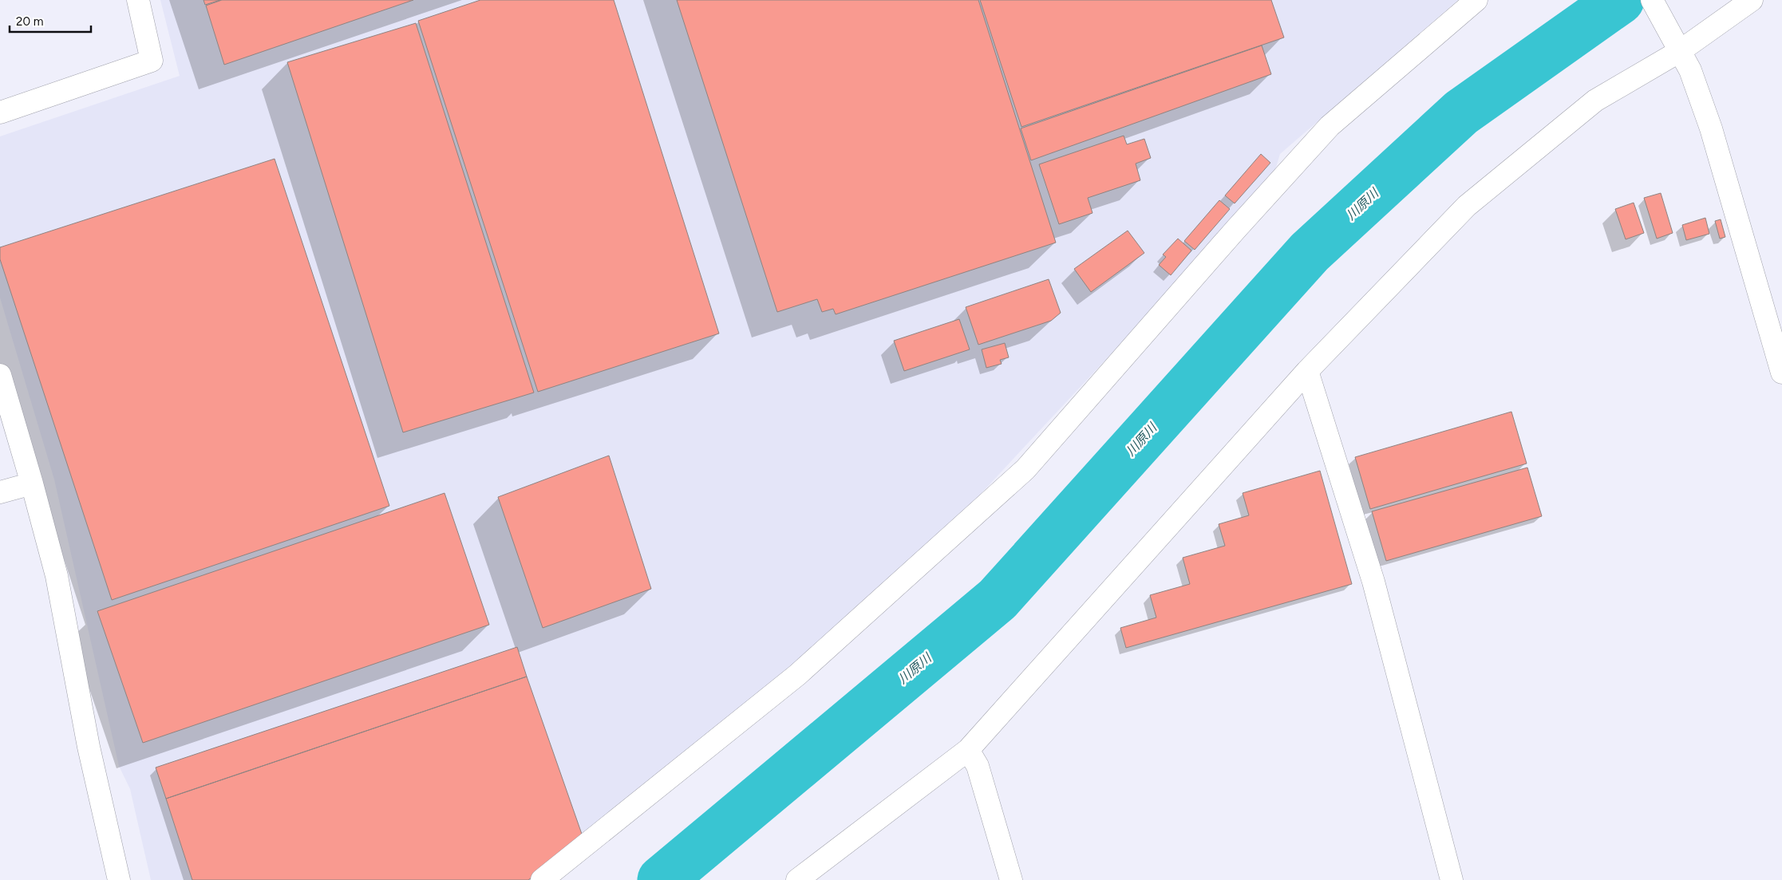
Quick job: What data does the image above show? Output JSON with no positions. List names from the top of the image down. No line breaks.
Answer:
{"water":["川原川"],"scale_bar":"20 m"}
